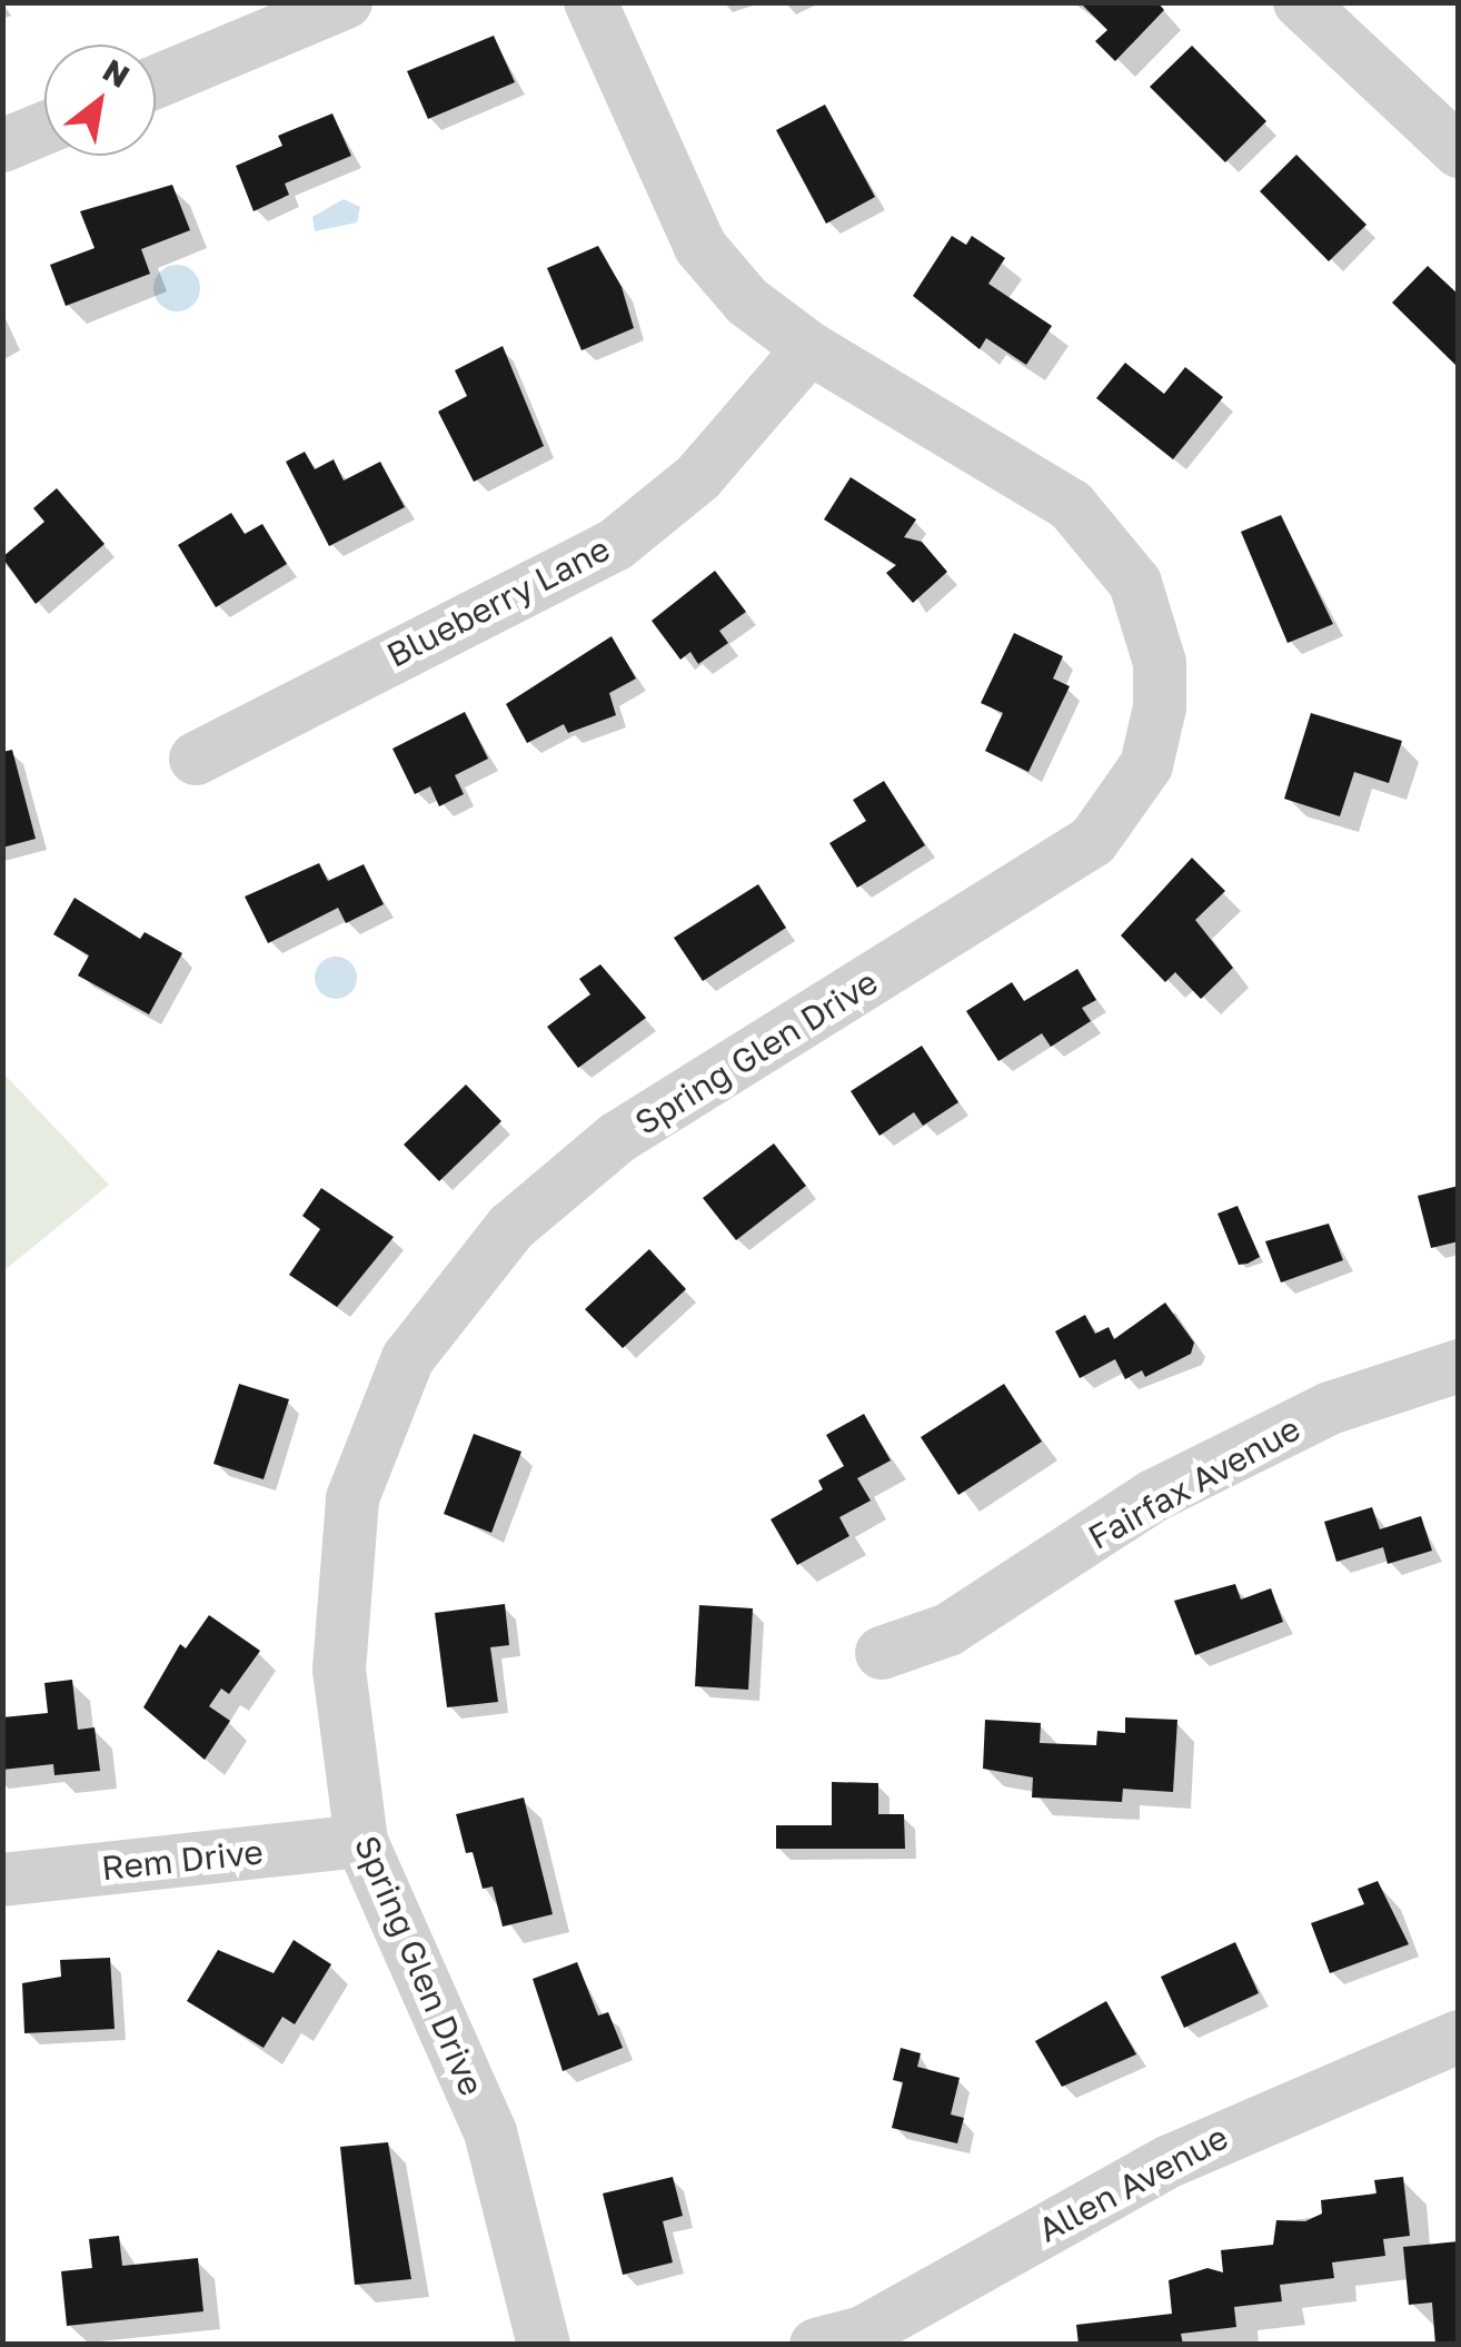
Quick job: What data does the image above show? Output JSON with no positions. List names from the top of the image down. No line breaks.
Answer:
{"streets":{"street":["Blueberry Lane","Spring Glen Drive","Fairfax Avenue","Rem Drive","Allen Avenue"]},"crossings":[["Blueberry Lane","Spring Glen Drive"],["Spring Glen Drive","Rem Drive"]],"north":"top right"}
